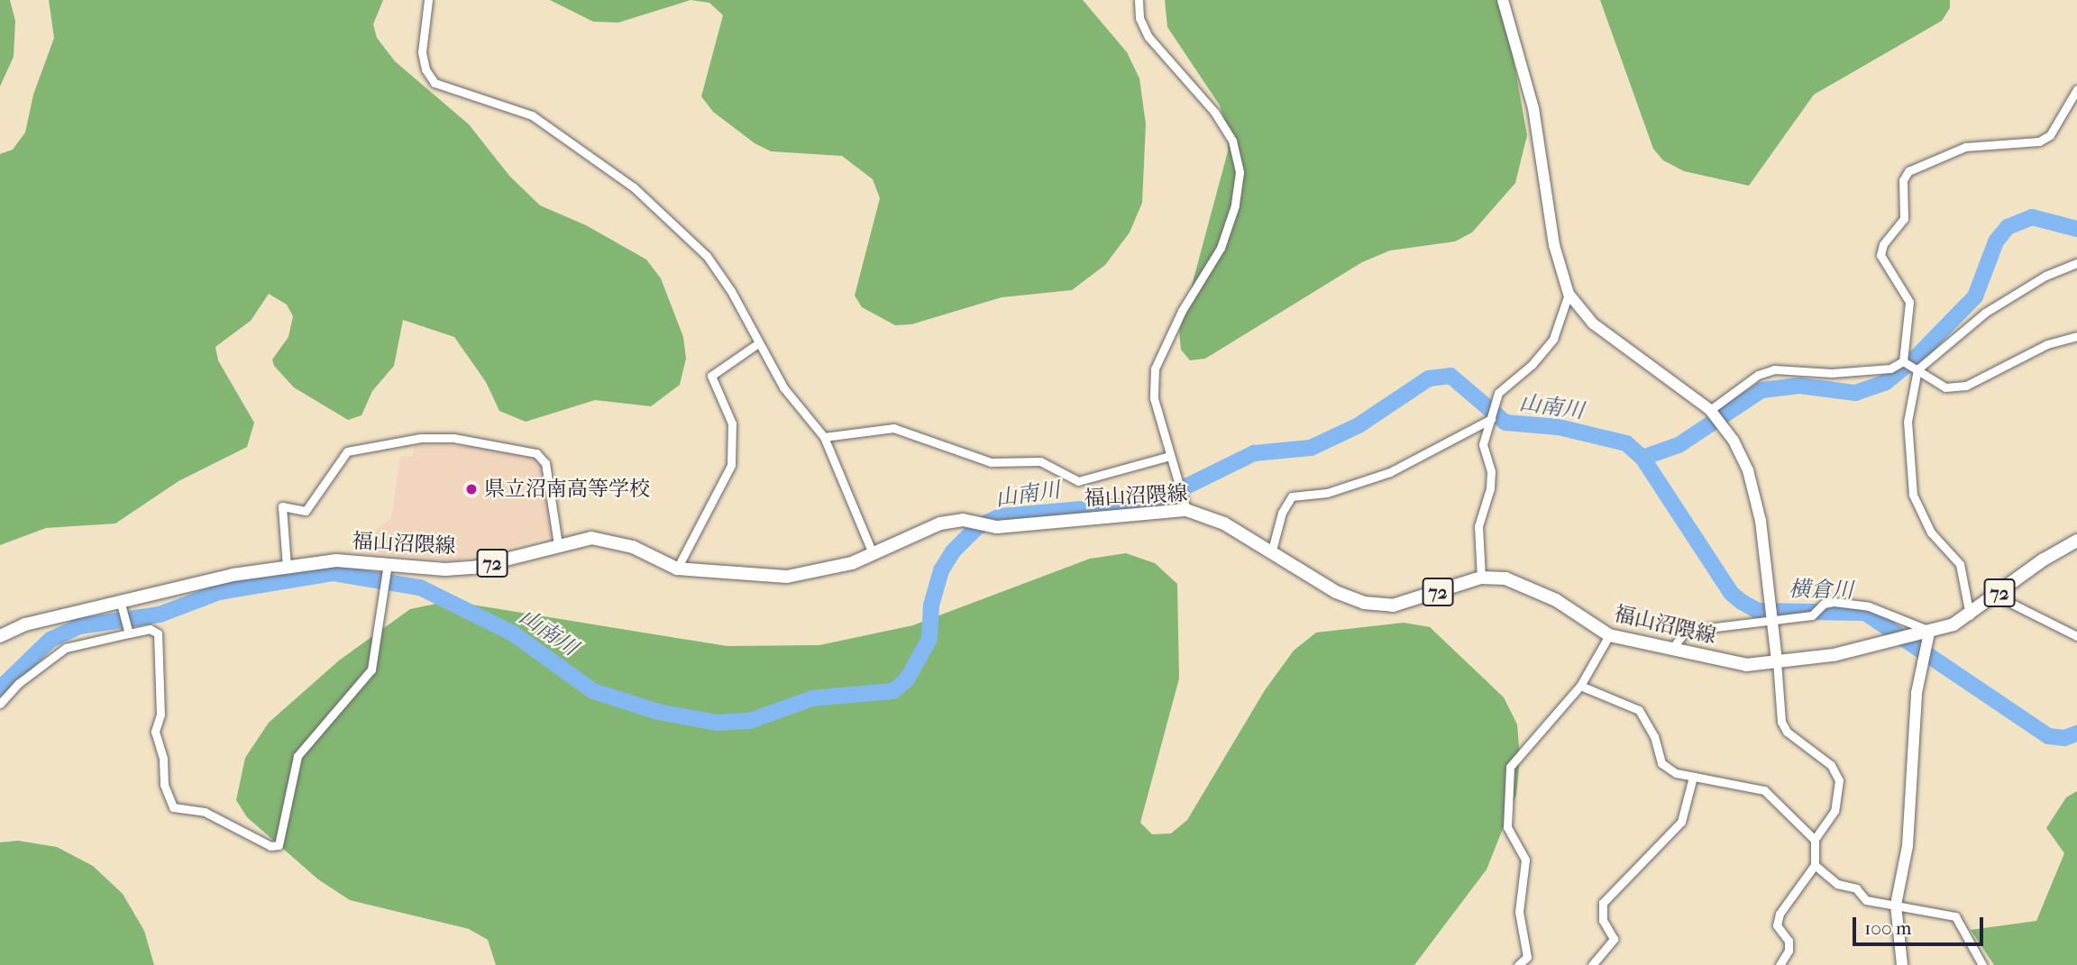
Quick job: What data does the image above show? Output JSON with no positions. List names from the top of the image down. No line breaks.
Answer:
{"streets":{"main road":["福山沼隈線","72"]},"water":["山南川","横倉川"],"places":["県立沼南高等学校"],"scale_bar":"100 m"}
